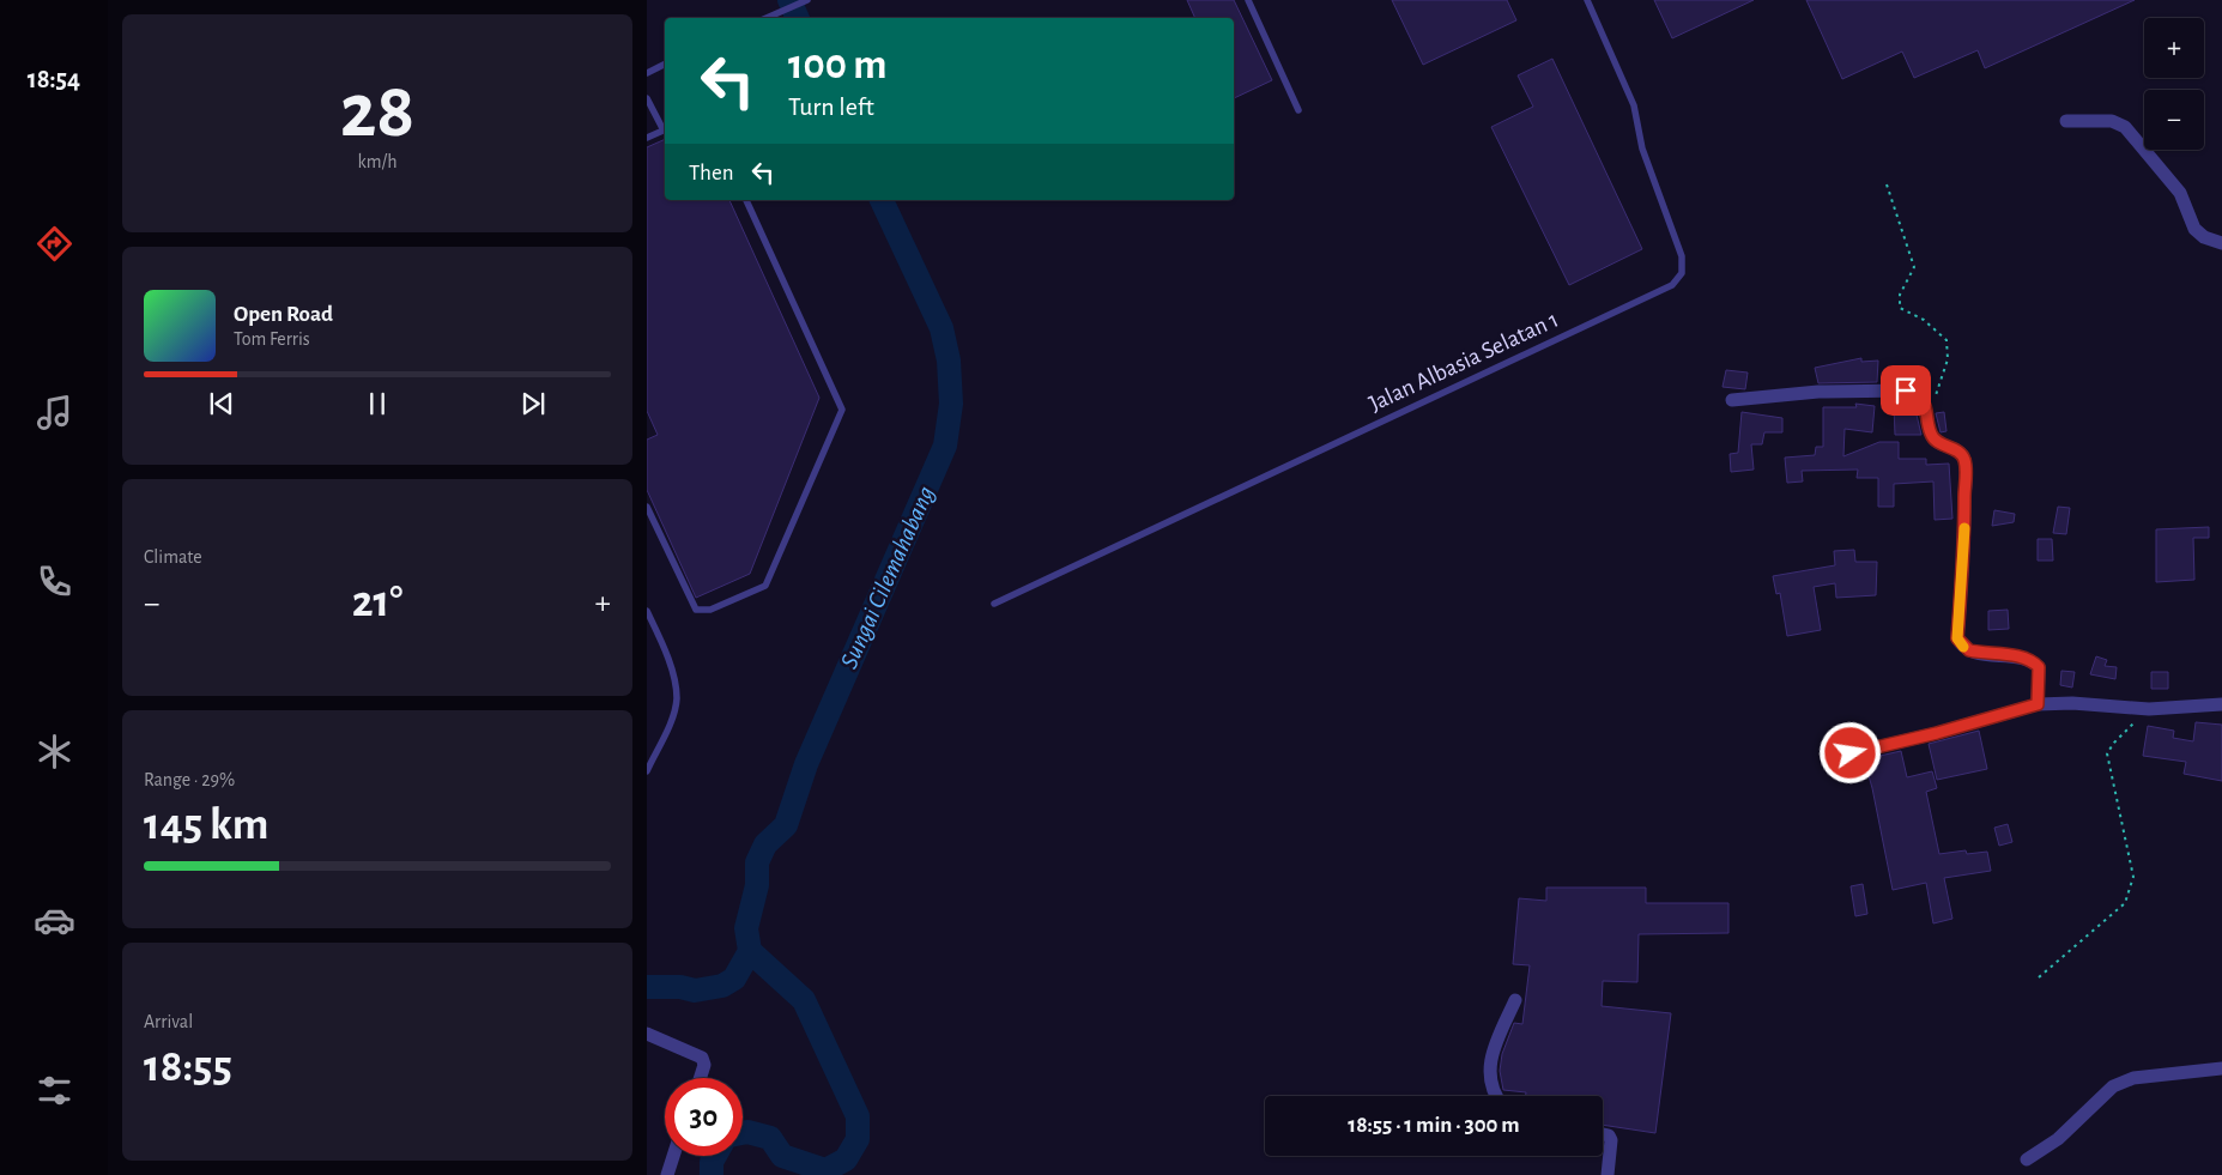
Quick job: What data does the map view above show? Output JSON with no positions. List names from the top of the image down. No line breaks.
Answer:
{"streets":{"lane":["Jalan Albasia Selatan 1"]},"water":["Sungai Cilemahabang"],"page":{"tabs":"18:54","tile":[["28","km/h"],"Climate",["Range · 29%","145 km"],["Arrival","18:55"]],"map_buttons":["+","−"],"turn":["100 m","Turn left"],"then":"Then","song":["Open Road","Tom Ferris"],"heat":["−","21°","+"],"limit":"30","trip":"18:55 · 1 min · 300 m"}}
